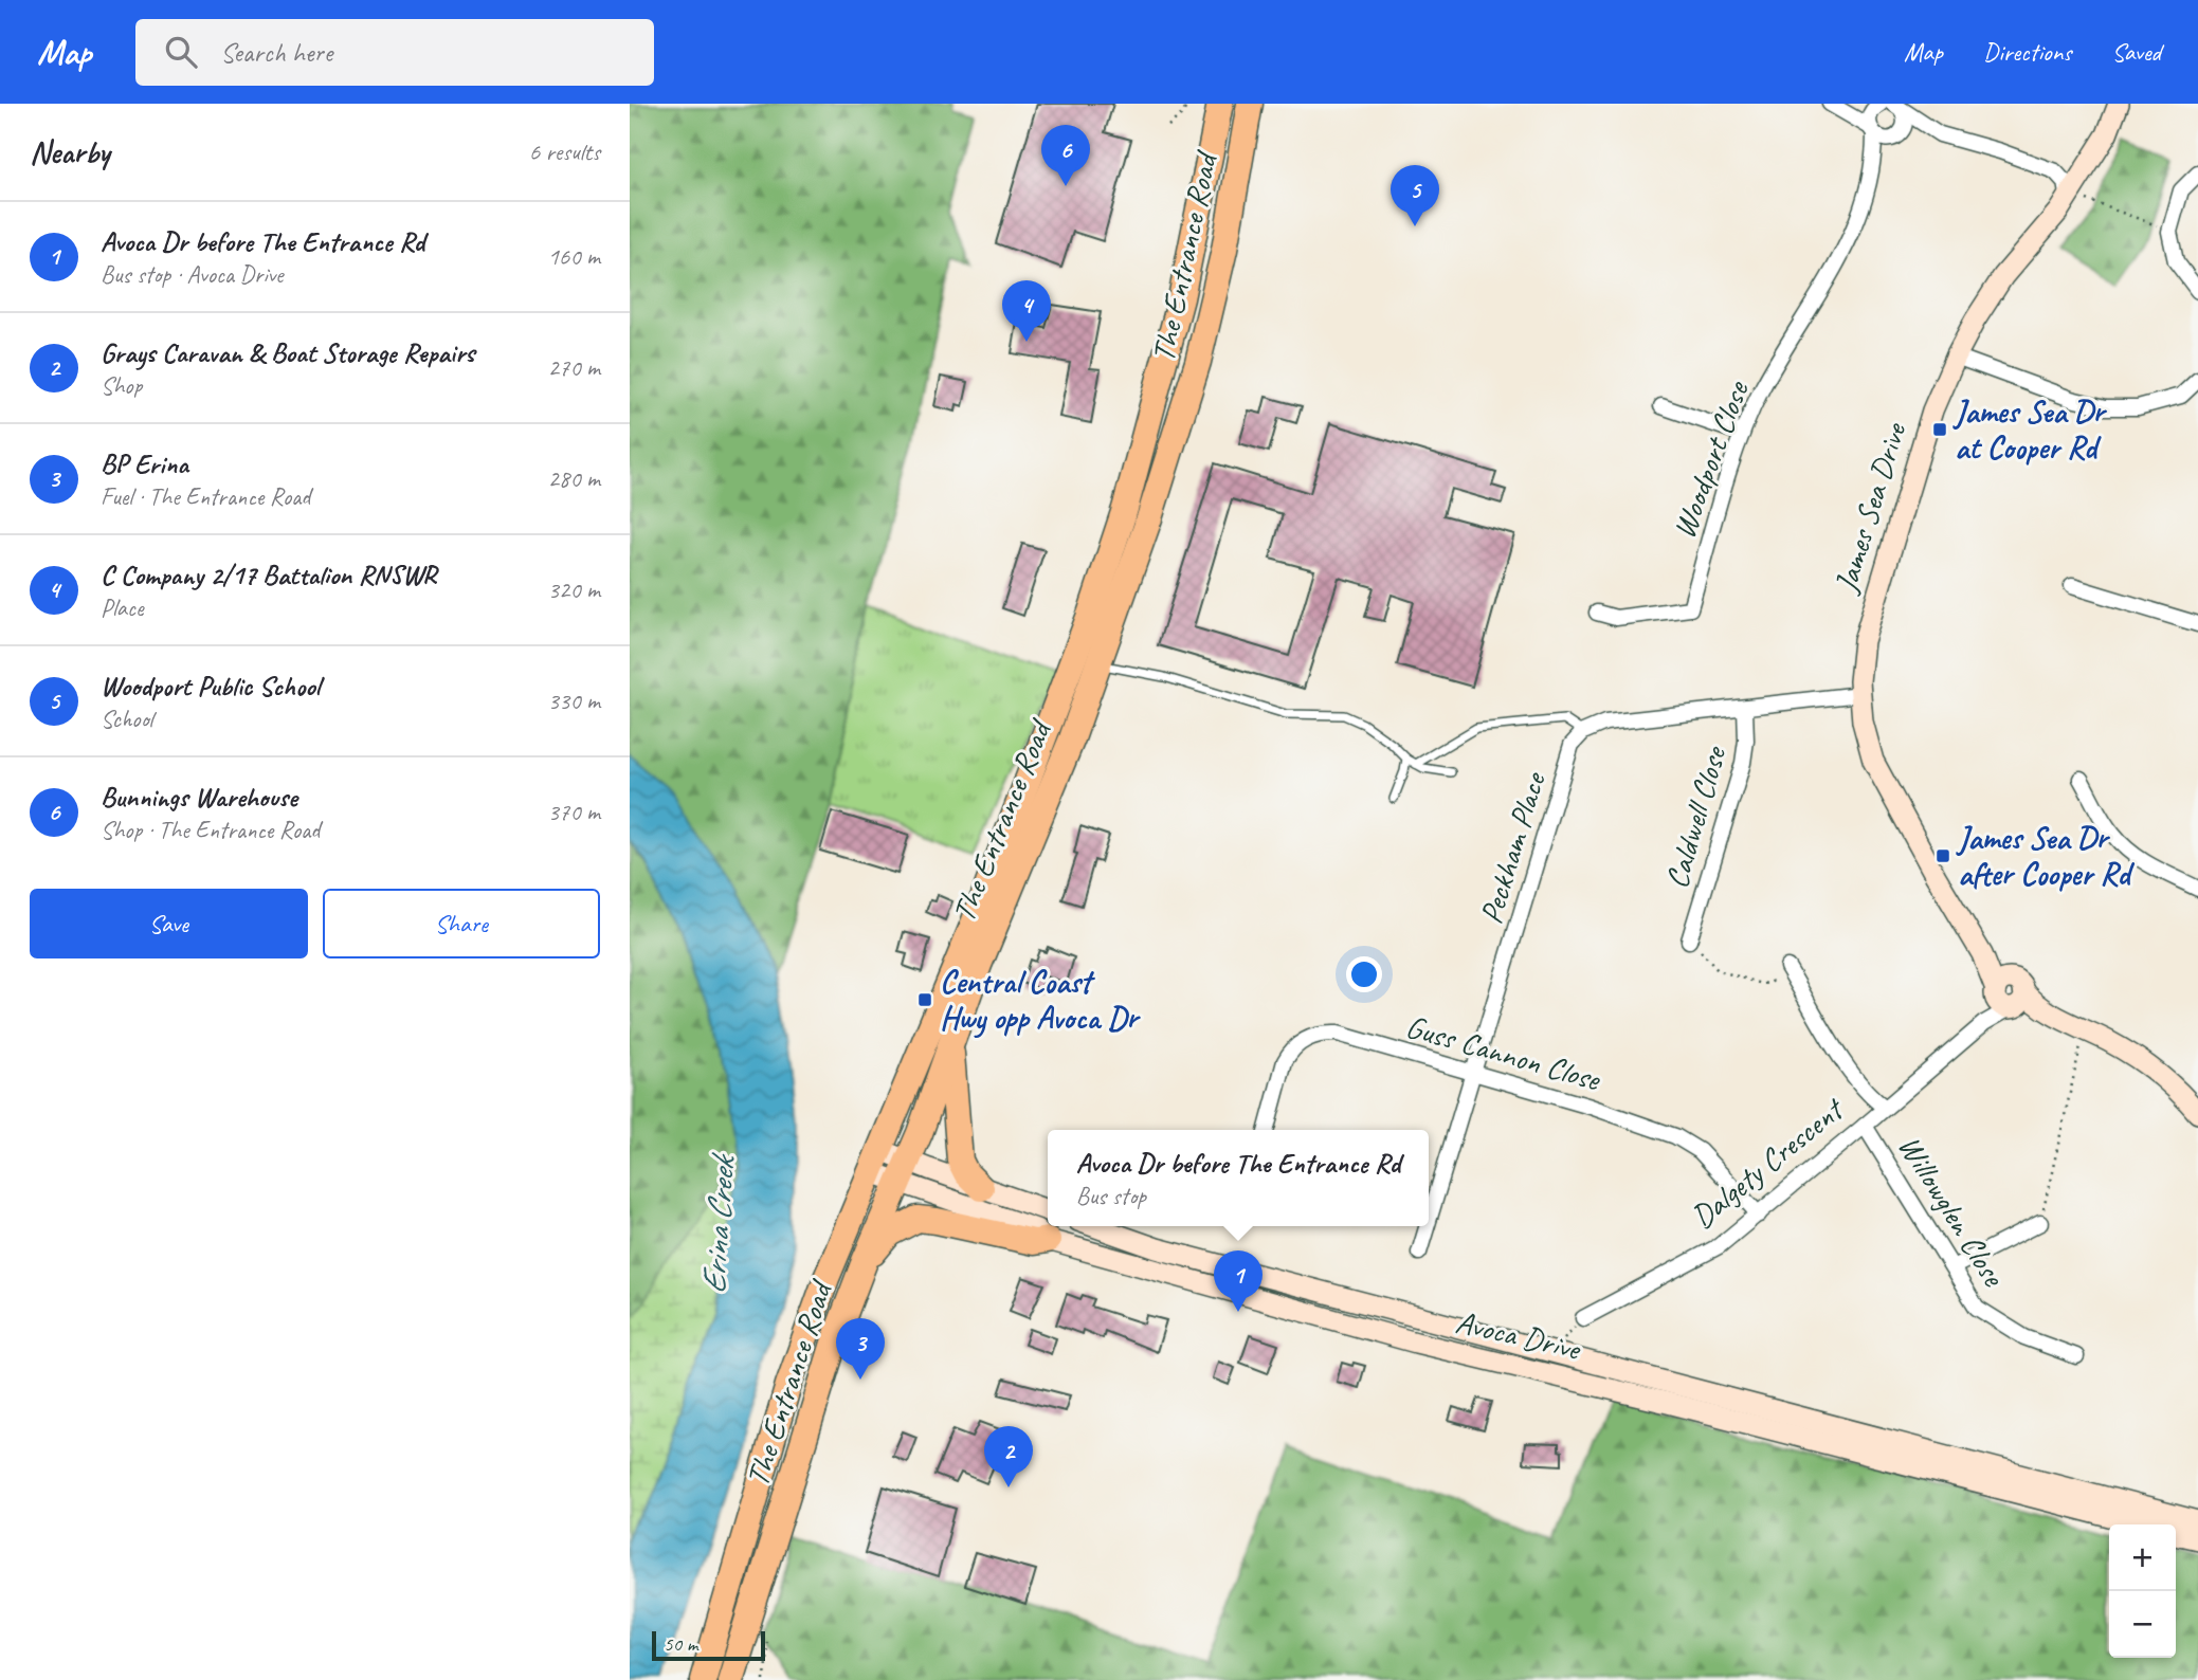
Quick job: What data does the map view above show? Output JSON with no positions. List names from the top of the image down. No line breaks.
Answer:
{"streets":{"highway":["The Entrance Road"],"main road":["James Sea Drive","Avoca Drive"],"street":["Woodport Close","Caldwell Close","Peckham Place","Guss Cannon Close","Dalgety Crescent","Willowglen Close"]},"crossings":[["The Entrance Road","Avoca Drive"],["James Sea Drive","Dalgety Crescent"],["Peckham Place","Guss Cannon Close"],["Guss Cannon Close","Dalgety Crescent"],["Dalgety Crescent","Willowglen Close"]],"water":["Erina Creek"],"places":{"transit":["James Sea Dr at Cooper Rd","James Sea Dr after Cooper Rd","Central Coast Hwy opp Avoca Dr"]},"scale_bar":"50 m","page":{"header":"Map","search":"Search here","nav":["Map","Directions","Saved"],"heading":["Nearby","6 results"],"pins":["6","5","4","1","3","2"],"list":[{"mark":"1","name":"Avoca Dr before The Entrance Rd","note":"Bus stop · Avoca Drive","value":"160 m"},{"mark":"2","name":"Grays Caravan & Boat Storage Repairs","note":"Shop","value":"270 m"},{"mark":"3","name":"BP Erina","note":"Fuel · The Entrance Road","value":"280 m"},{"mark":"4","name":"C Company 2/17 Battalion RNSWR","note":"Place","value":"320 m"},{"mark":"5","name":"Woodport Public School","note":"School","value":"330 m"},{"mark":"6","name":"Bunnings Warehouse","note":"Shop · The Entrance Road","value":"370 m"}],"buttons":["Save","Share"],"popup":["Avoca Dr before The Entrance Rd","Bus stop"],"map_buttons":["+","−"],"scale":"50 m"}}
